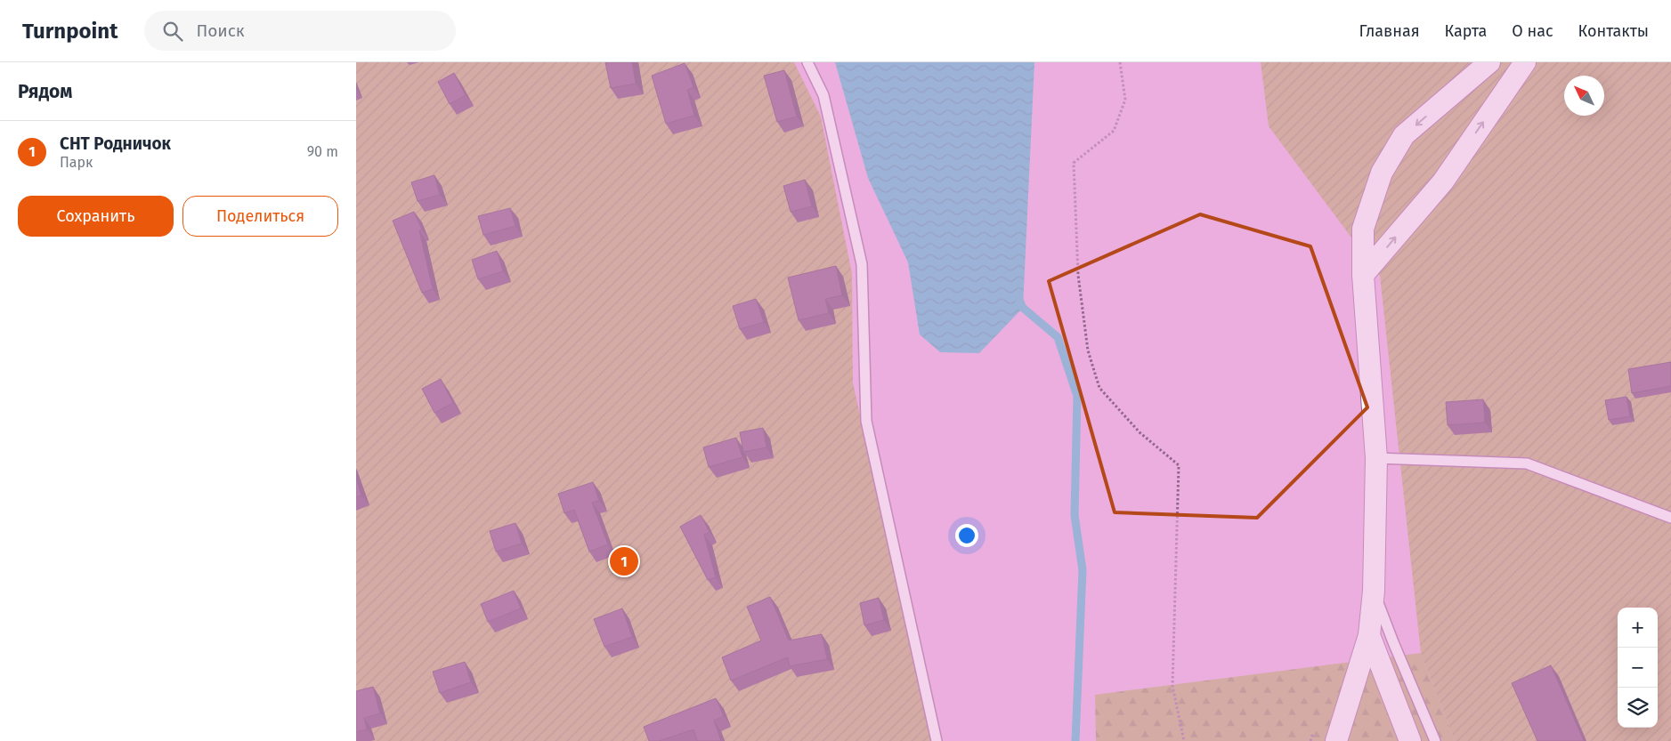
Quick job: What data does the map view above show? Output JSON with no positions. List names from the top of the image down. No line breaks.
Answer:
{"north":"top left","page":{"header":"Turnpoint","search":"Поиск","nav":["Главная","Карта","О нас","Контакты"],"heading":"Рядом","list":[{"mark":"1","name":"СНТ Родничок","note":"Парк","value":"90 m"}],"buttons":["Сохранить","Поделиться"],"pins":"1","map_buttons":["+","−"]}}
